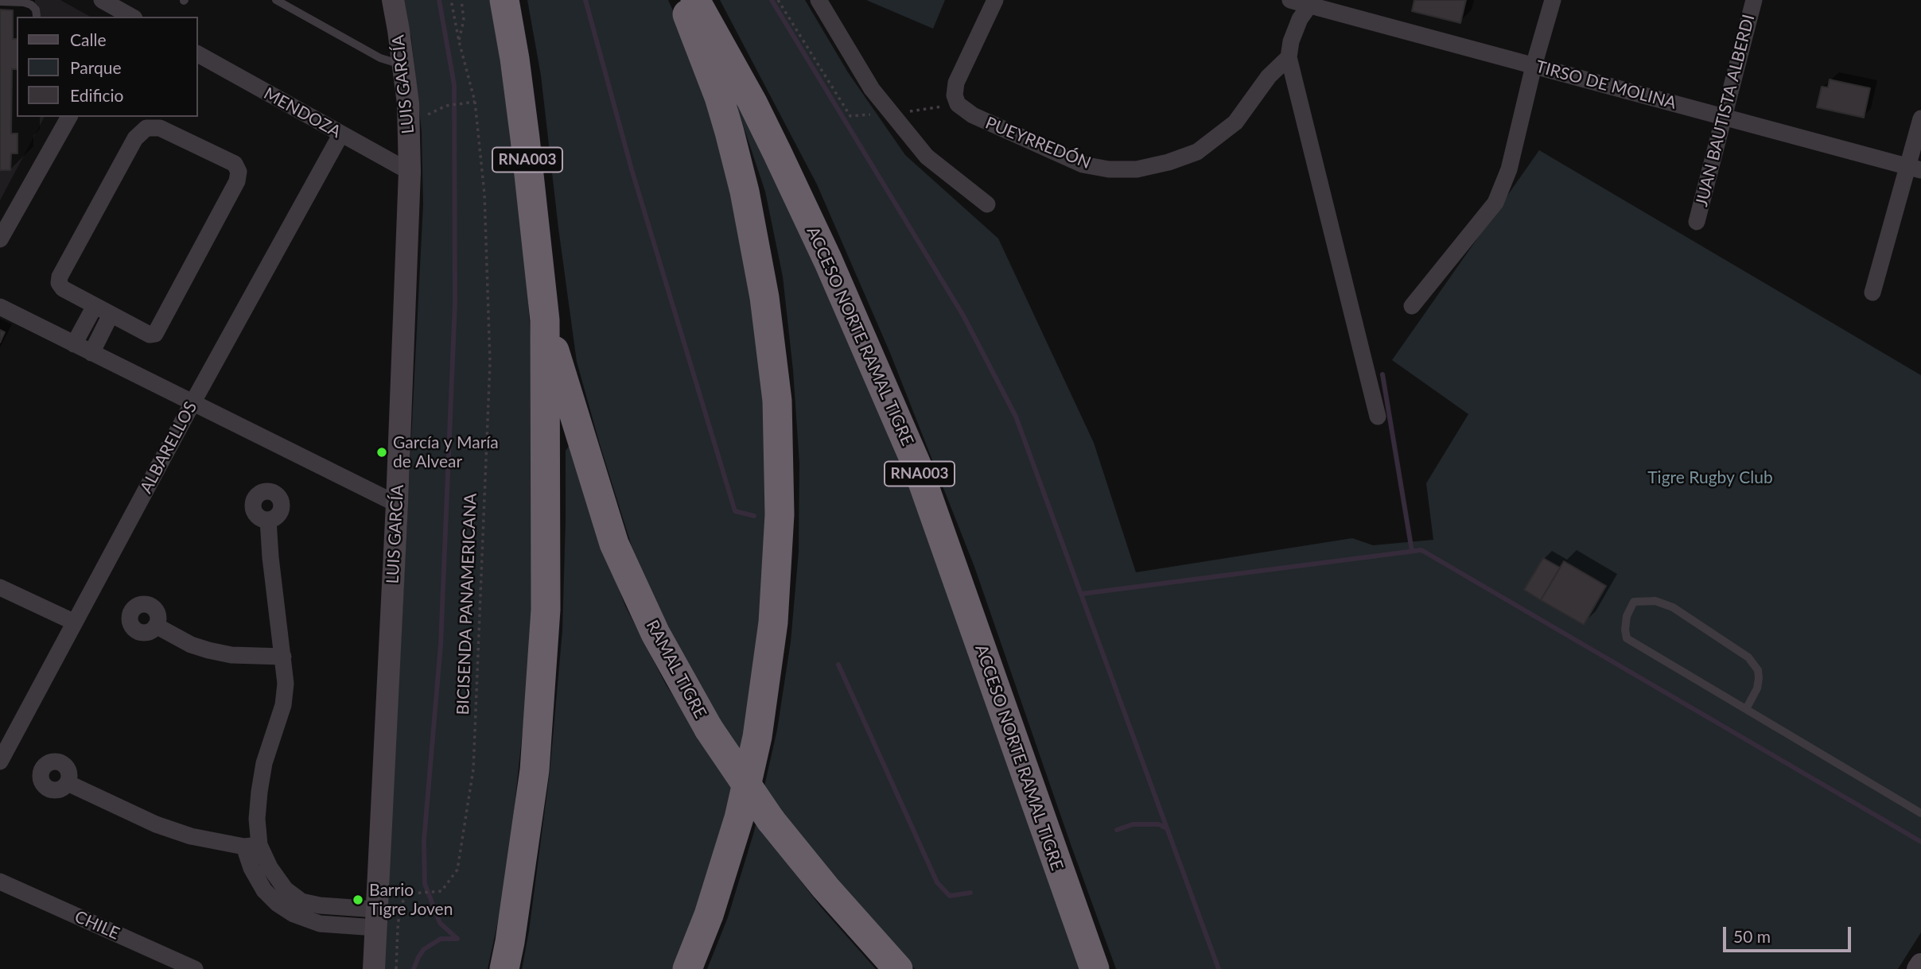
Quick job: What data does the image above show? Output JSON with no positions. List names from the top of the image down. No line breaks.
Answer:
{"streets":{"highway":["RNA003","ACCESO NORTE RAMAL TIGRE","RAMAL TIGRE"],"street":["LUIS GARCÍA","TIRSO DE MOLINA","JUAN BAUTISTA ALBERDI","MENDOZA","PUEYRREDÓN","ALBARELLOS","CHILE"],"path":["BICISENDA PANAMERICANA"]},"crossings":[["LUIS GARCÍA","MENDOZA"],["TIRSO DE MOLINA","JUAN BAUTISTA ALBERDI"],["MENDOZA","ALBARELLOS"],["RNA003","RAMAL TIGRE"]],"parks":["Tigre Rugby Club"],"places":["García y María de Alvear","Barrio Tigre Joven"],"legend":["Calle","Parque","Edificio"],"scale_bar":"50 m"}
